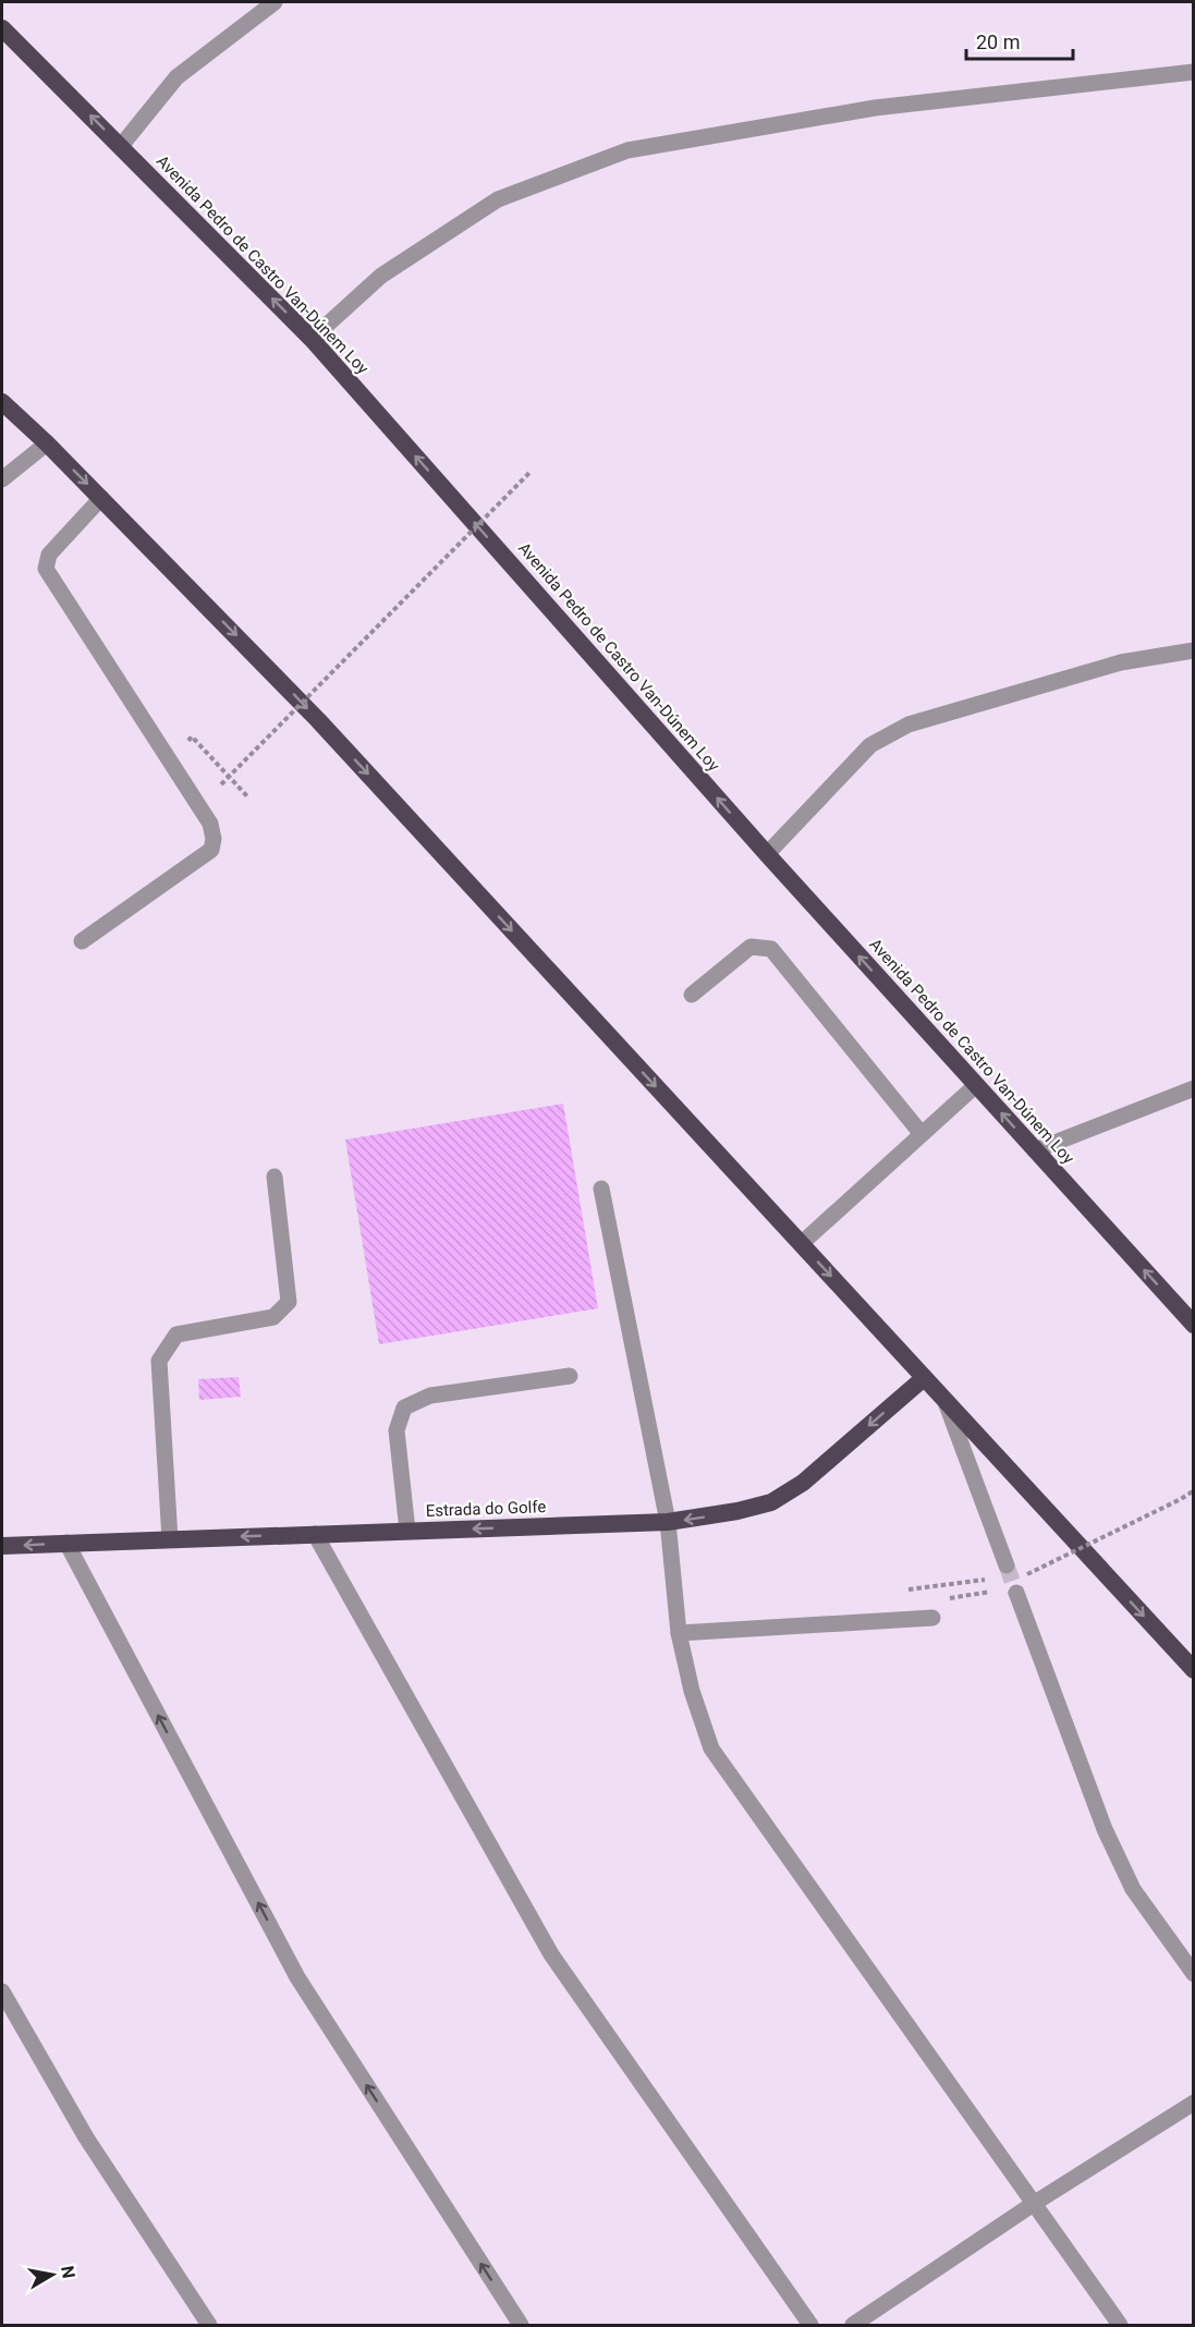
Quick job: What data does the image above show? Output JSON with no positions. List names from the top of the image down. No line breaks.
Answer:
{"streets":{"highway":["Avenida Pedro de Castro Van-Dúnem Loy","Estrada do Golfe"]},"one_way":["Avenida Pedro de Castro Van-Dúnem Loy","Estrada do Golfe"],"scale_bar":"20 m","north":"right"}
